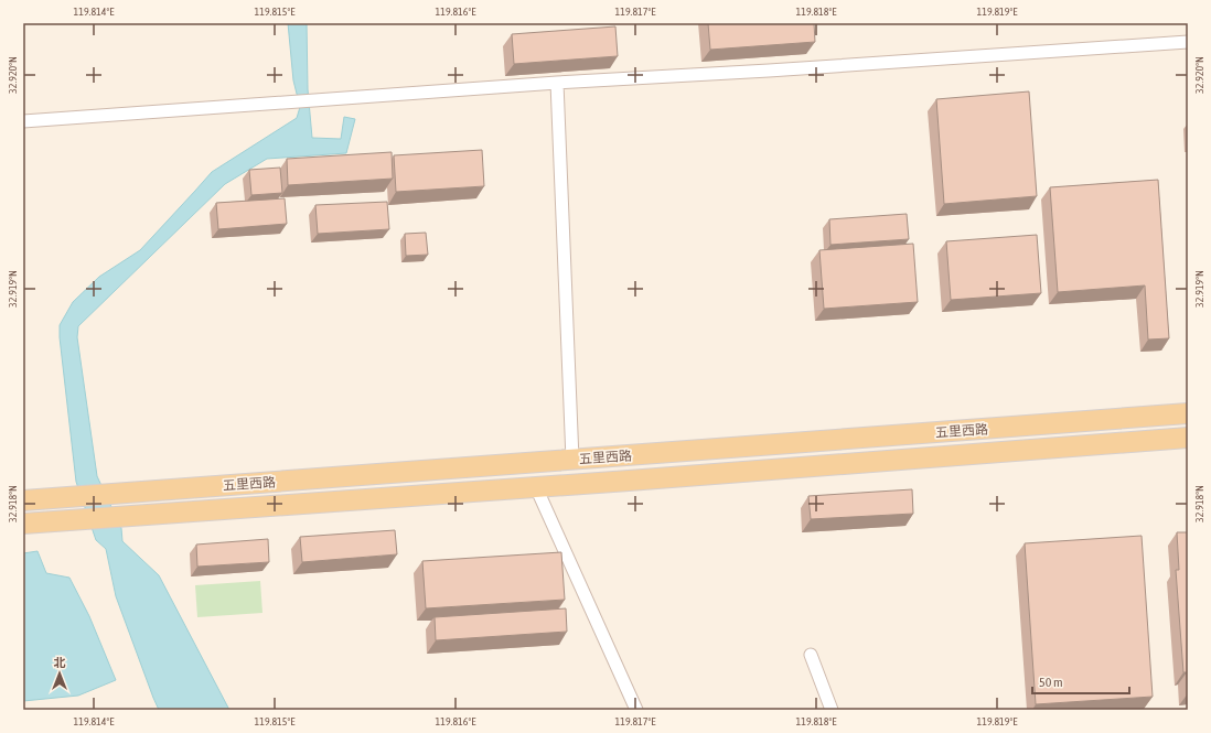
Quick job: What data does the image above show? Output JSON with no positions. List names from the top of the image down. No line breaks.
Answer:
{"streets":{"main road":["五里西路"]},"scale_bar":"50 m","north":"top","coordinates":["119.814°E","119.815°E","119.816°E","119.817°E","119.818°E","119.819°E","32.920°N","32.919°N","32.918°N"]}
